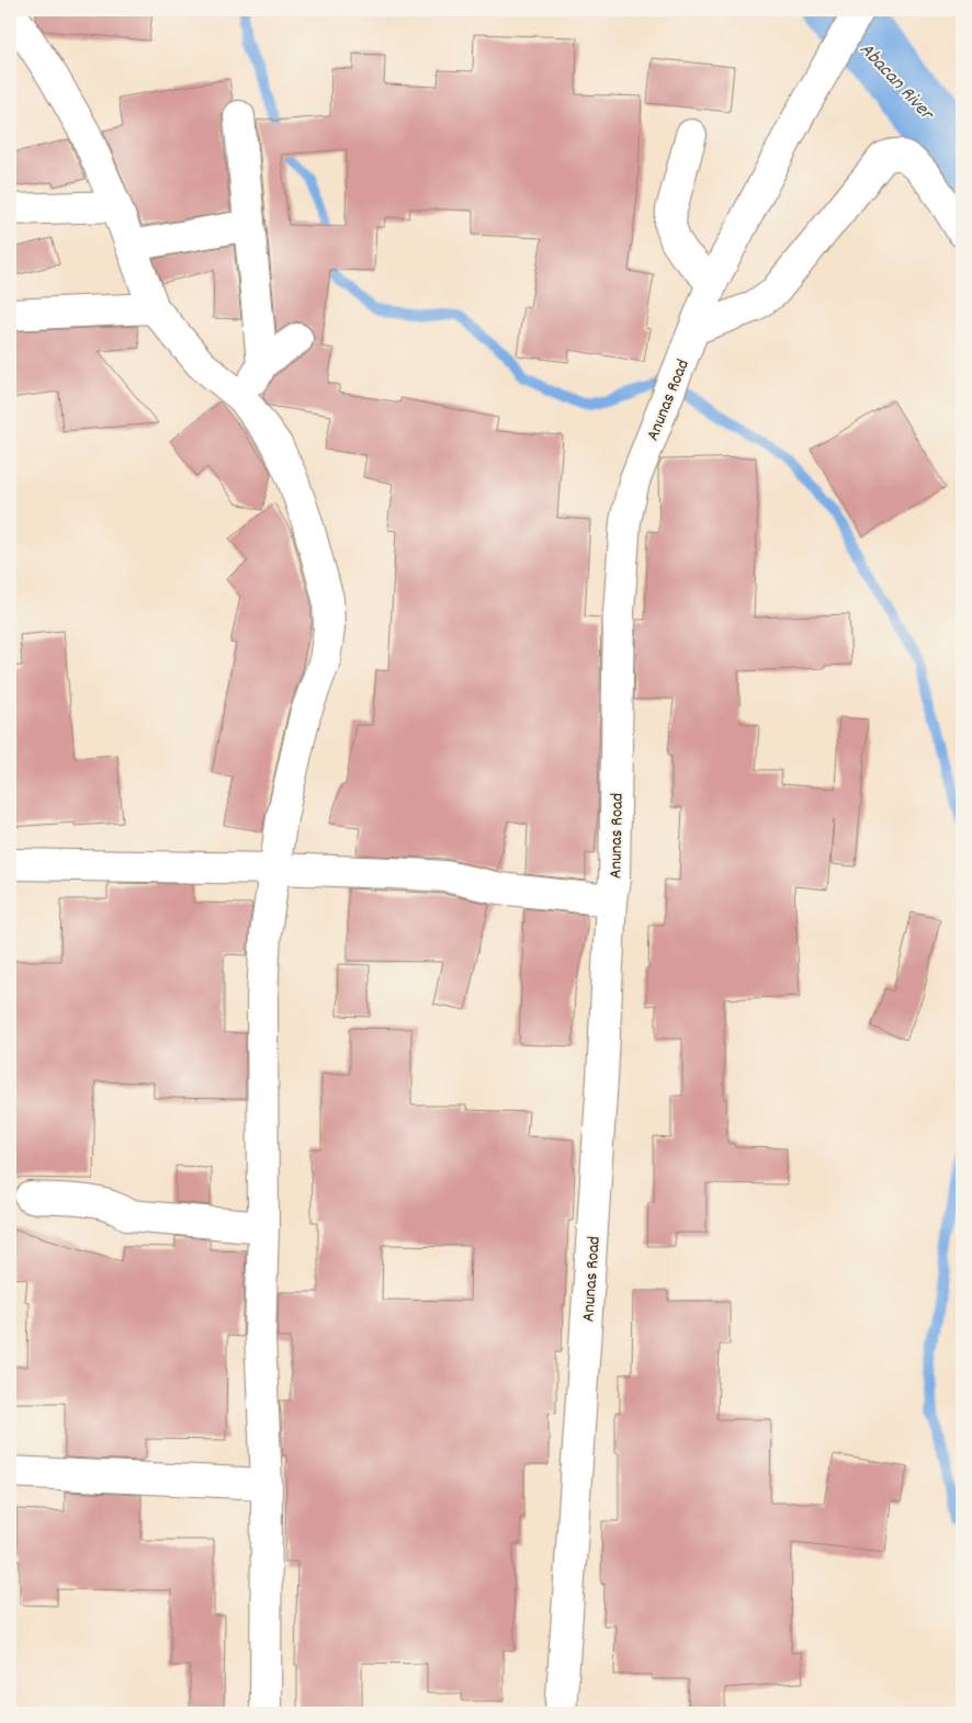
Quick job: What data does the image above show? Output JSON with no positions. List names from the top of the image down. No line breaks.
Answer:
{"streets":{"street":["Anunas Road"]},"water":["Abacan River"]}
